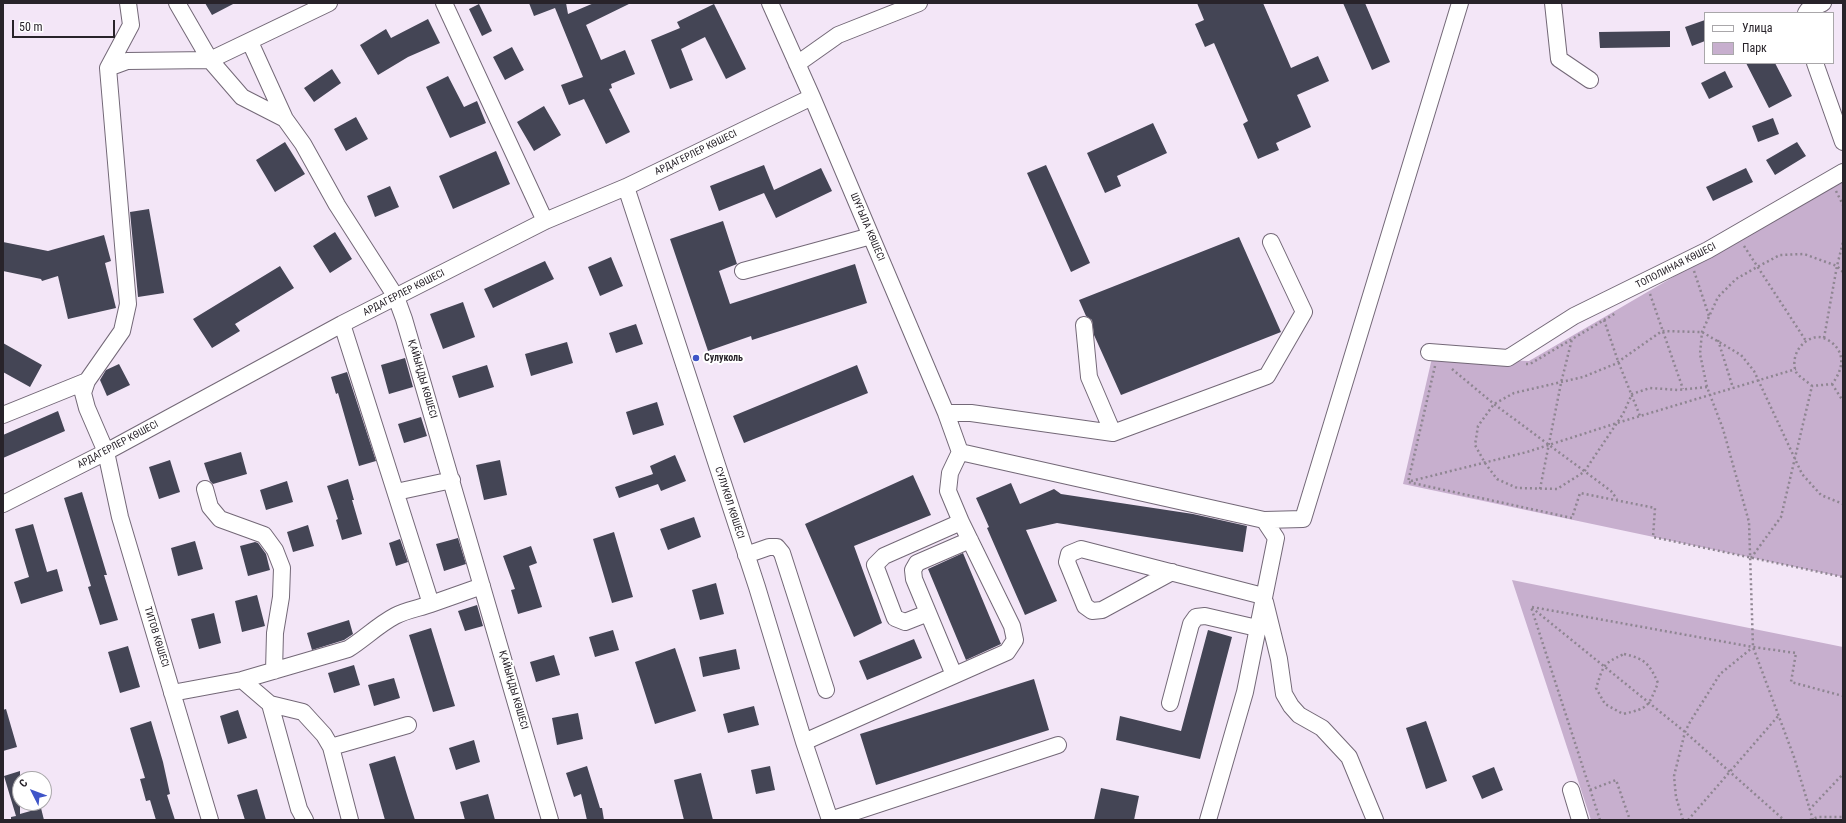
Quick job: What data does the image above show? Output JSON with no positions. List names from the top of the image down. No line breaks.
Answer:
{"streets":{"street":["АРДАГЕРЛЕР КӨШЕСІ","ШҰҒЫЛА КӨШЕСІ","ТОПОЛИНАЯ КӨШЕСІ","ҚАЙЫҢДЫ КӨШЕСІ","СҰЛУКӨЛ КӨШЕСІ","ТИТОВ КӨШЕСІ"]},"crossings":[["АРДАГЕРЛЕР КӨШЕСІ","ШҰҒЫЛА КӨШЕСІ"],["АРДАГЕРЛЕР КӨШЕСІ","ҚАЙЫҢДЫ КӨШЕСІ"],["АРДАГЕРЛЕР КӨШЕСІ","СҰЛУКӨЛ КӨШЕСІ"],["АРДАГЕРЛЕР КӨШЕСІ","ТИТОВ КӨШЕСІ"]],"places":["Сулуколь"],"legend":["Улица","Парк"],"scale_bar":"50 m","north":"top left"}
